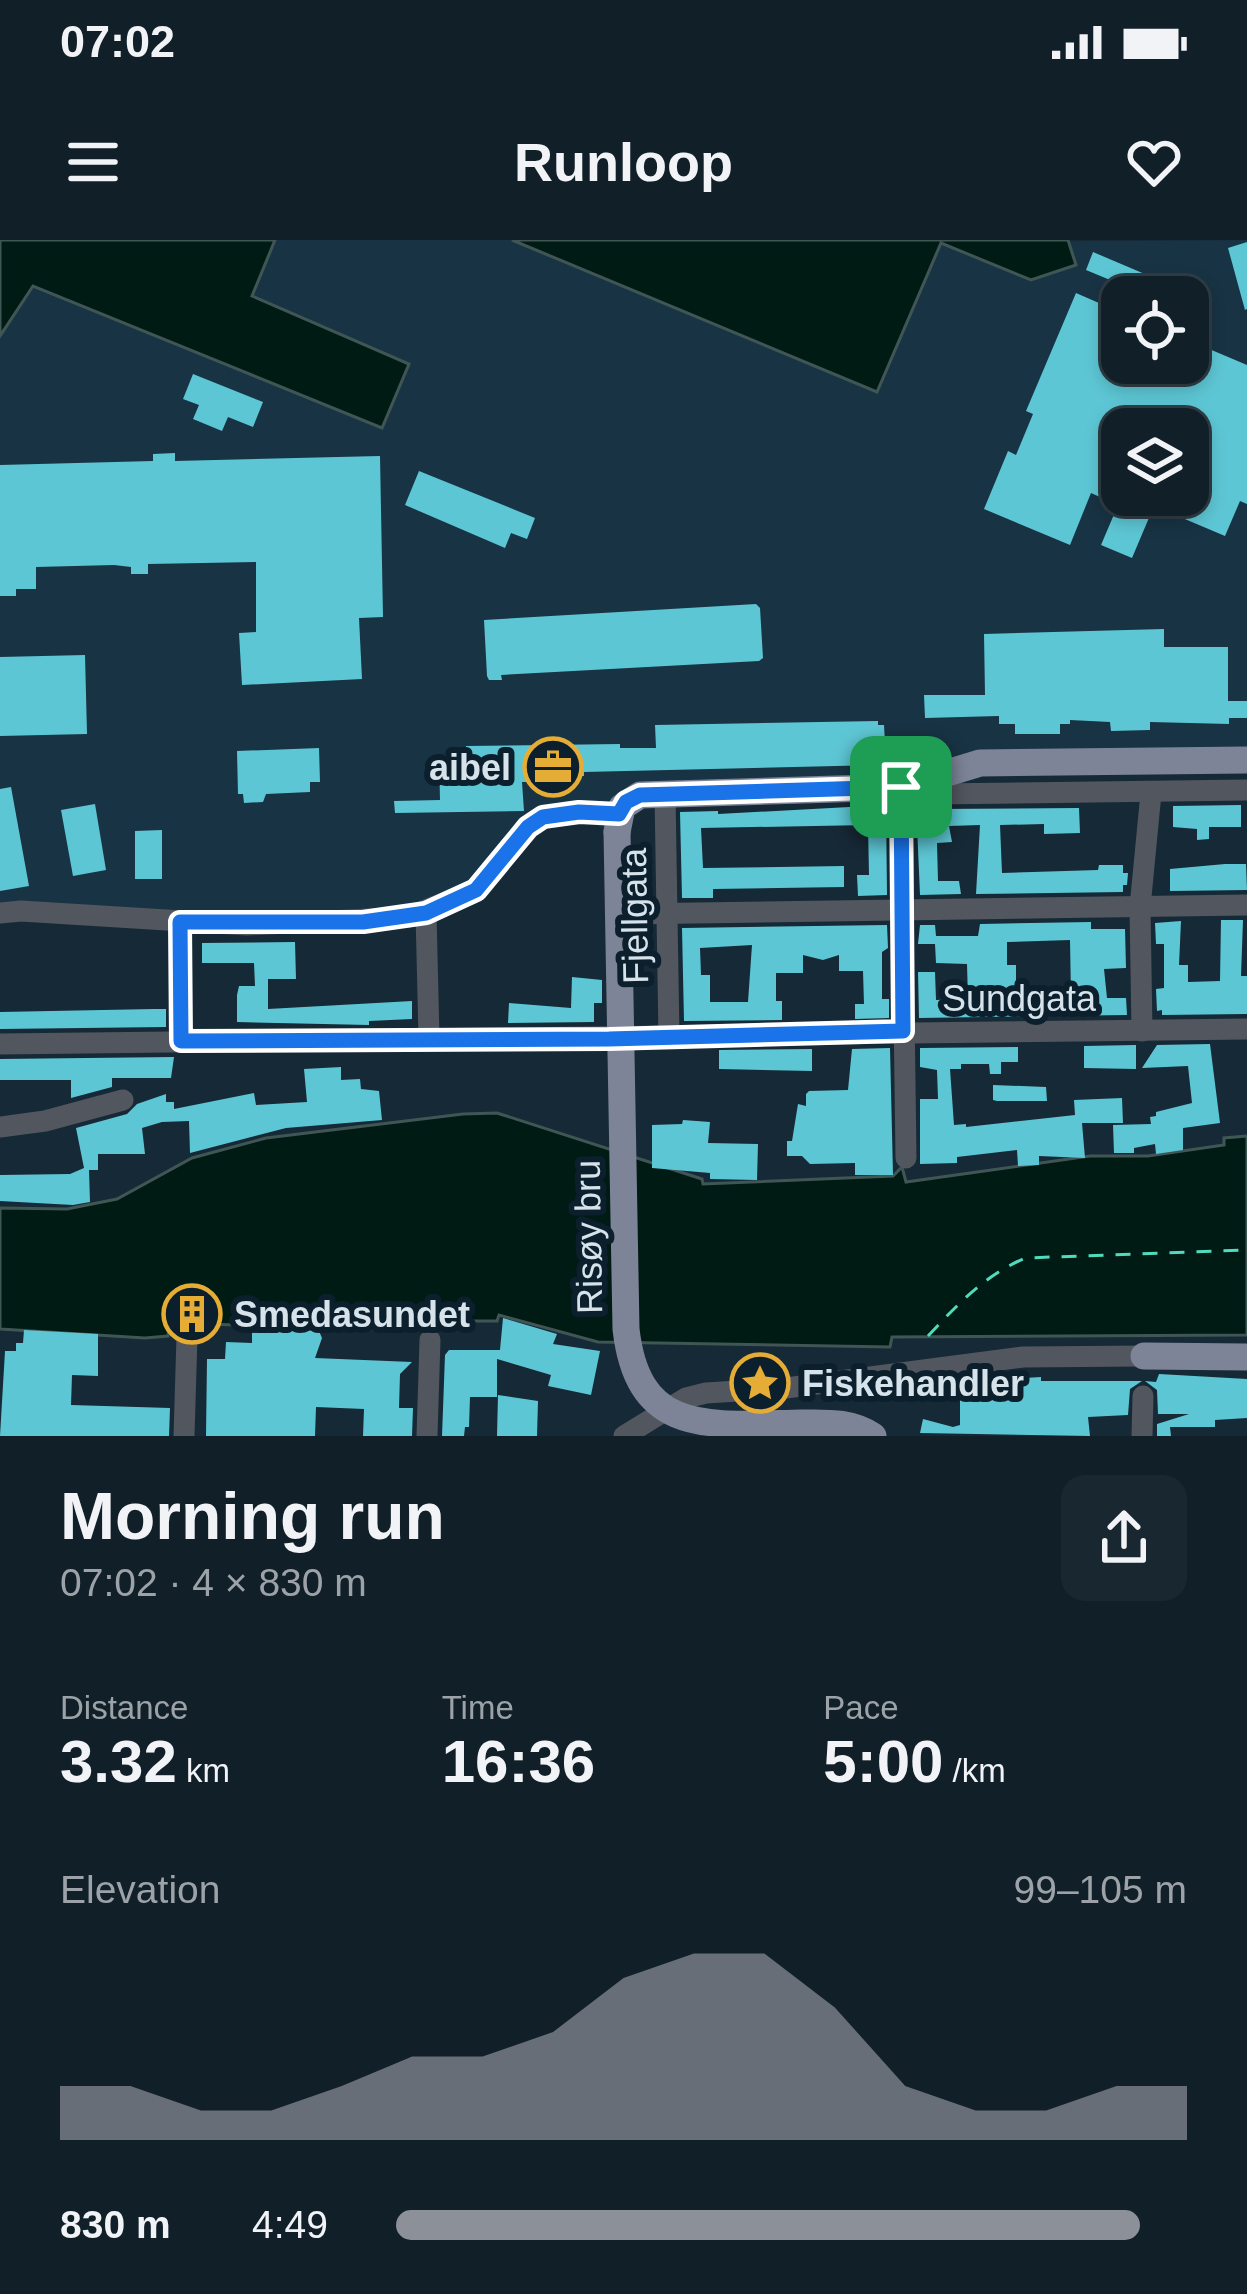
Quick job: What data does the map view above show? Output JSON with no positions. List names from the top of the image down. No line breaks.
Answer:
{"streets":{"main road":["Risøy bru"],"street":["Fjellgata","Sundgata"]},"crossings":[["Fjellgata","Sundgata"]],"places":{"office":["aibel"],"building":["Smedasundet"],"place":["Fiskehandler"]},"page":{"status":"07:02","header":"Runloop","heading":["Morning run","07:02 · 4 × 830 m"],"stats":[["Distance","3.32 km"],["Time","16:36"],["Pace","5:00 /km"]],"chart":["Elevation","99–105 m"],"list":[{"name":"830 m","note":"4:49"}]}}
